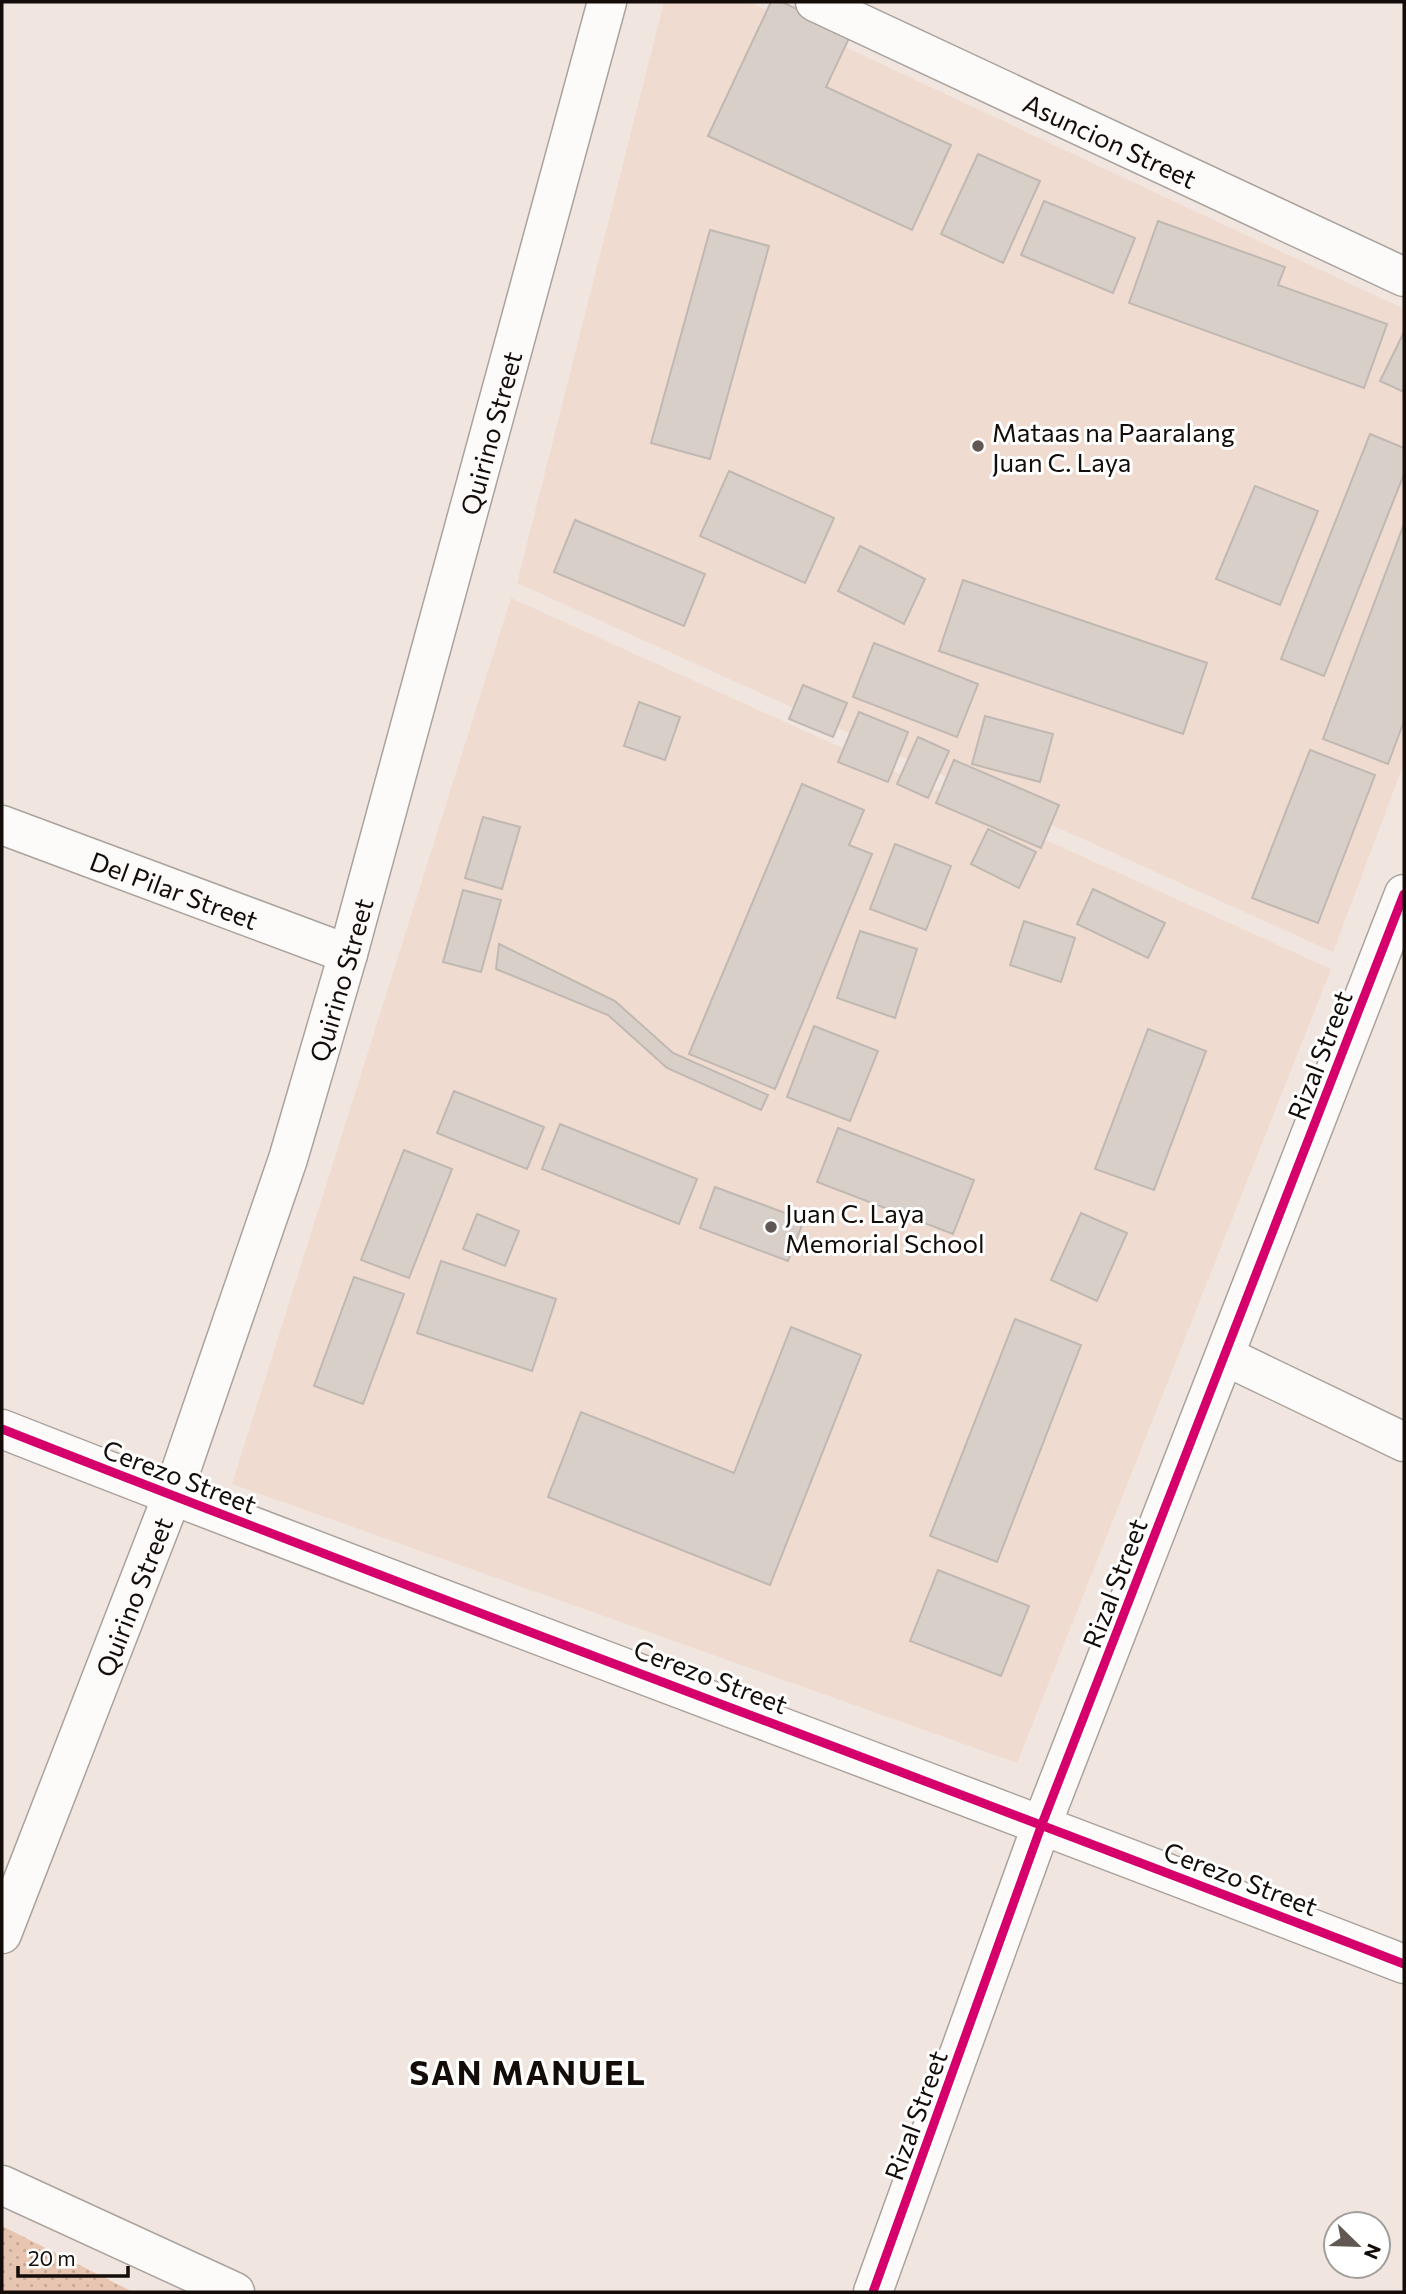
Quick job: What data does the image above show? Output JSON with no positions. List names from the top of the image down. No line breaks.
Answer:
{"streets":{"street":["Asuncion Street","Quirino Street","Del Pilar Street","Rizal Street","Cerezo Street"]},"crossings":[["Quirino Street","Del Pilar Street"],["Quirino Street","Cerezo Street"],["Rizal Street","Cerezo Street"]],"districts":["SAN MANUEL"],"places":["Mataas na Paaralang Juan C. Laya","Juan C. Laya Memorial School"],"scale_bar":"20 m","north":"bottom right"}
